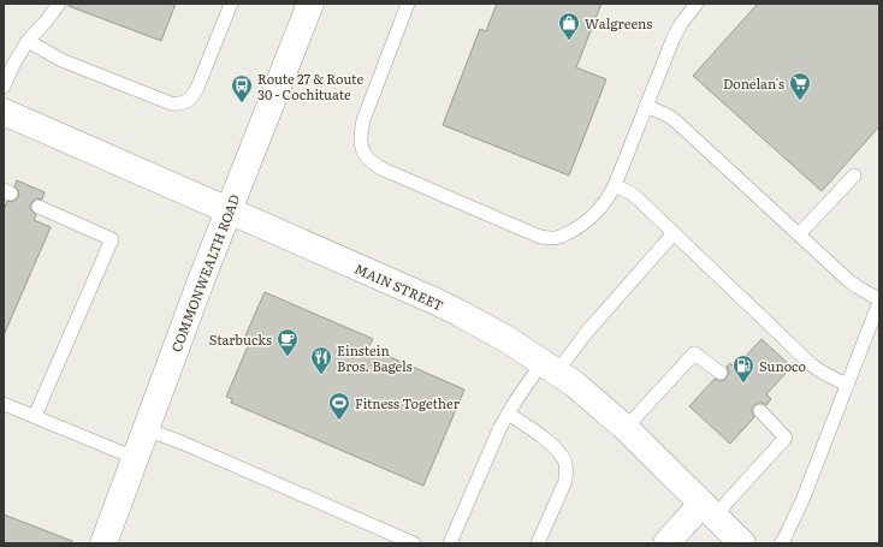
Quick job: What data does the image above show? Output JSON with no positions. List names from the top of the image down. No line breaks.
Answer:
{"streets":{"main road":["COMMONWEALTH ROAD","MAIN STREET"]},"crossings":[["COMMONWEALTH ROAD","MAIN STREET"]],"places":{"shop":["Walgreens"],"supermarket":["Donelan's"],"bus stop":["Route 27 & Route 30 - Cochituate"],"cafe":["Starbucks"],"restaurant":["Einstein Bros. Bagels"],"fuel station":["Sunoco"],"sports":["Fitness Together"]}}
